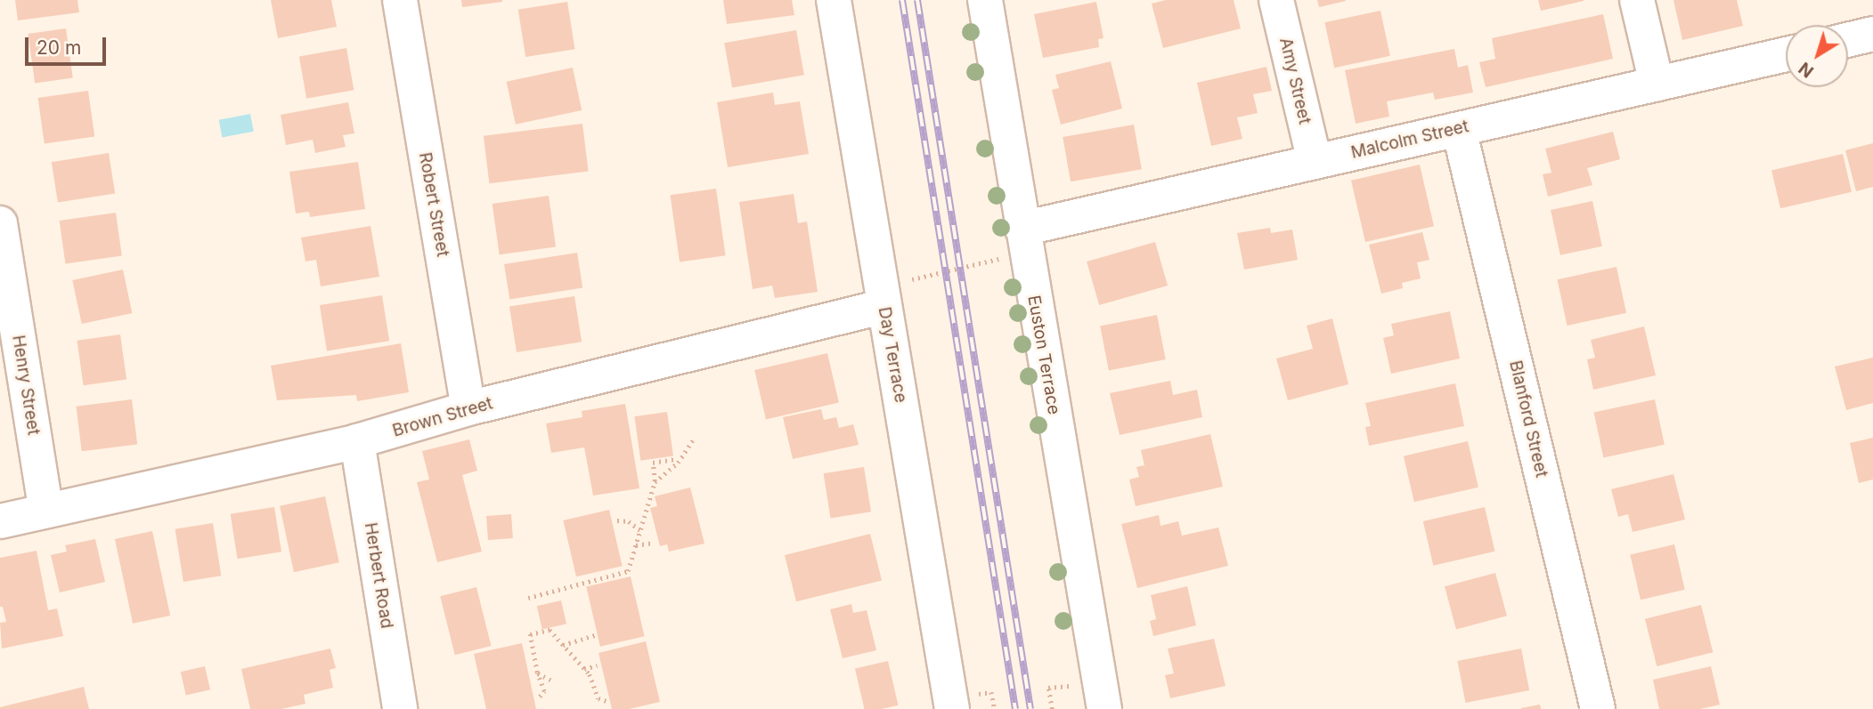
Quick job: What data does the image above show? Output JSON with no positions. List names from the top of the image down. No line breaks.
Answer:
{"streets":{"street":["Amy Street","Malcolm Street","Robert Street","Day Terrace","Euston Terrace","Henry Street","Brown Street","Blanford Street","Herbert Road"]},"crossings":[["Amy Street","Malcolm Street"],["Malcolm Street","Euston Terrace"],["Malcolm Street","Blanford Street"],["Robert Street","Brown Street"],["Day Terrace","Brown Street"],["Henry Street","Brown Street"],["Brown Street","Herbert Road"]],"scale_bar":"20 m","north":"bottom left"}
